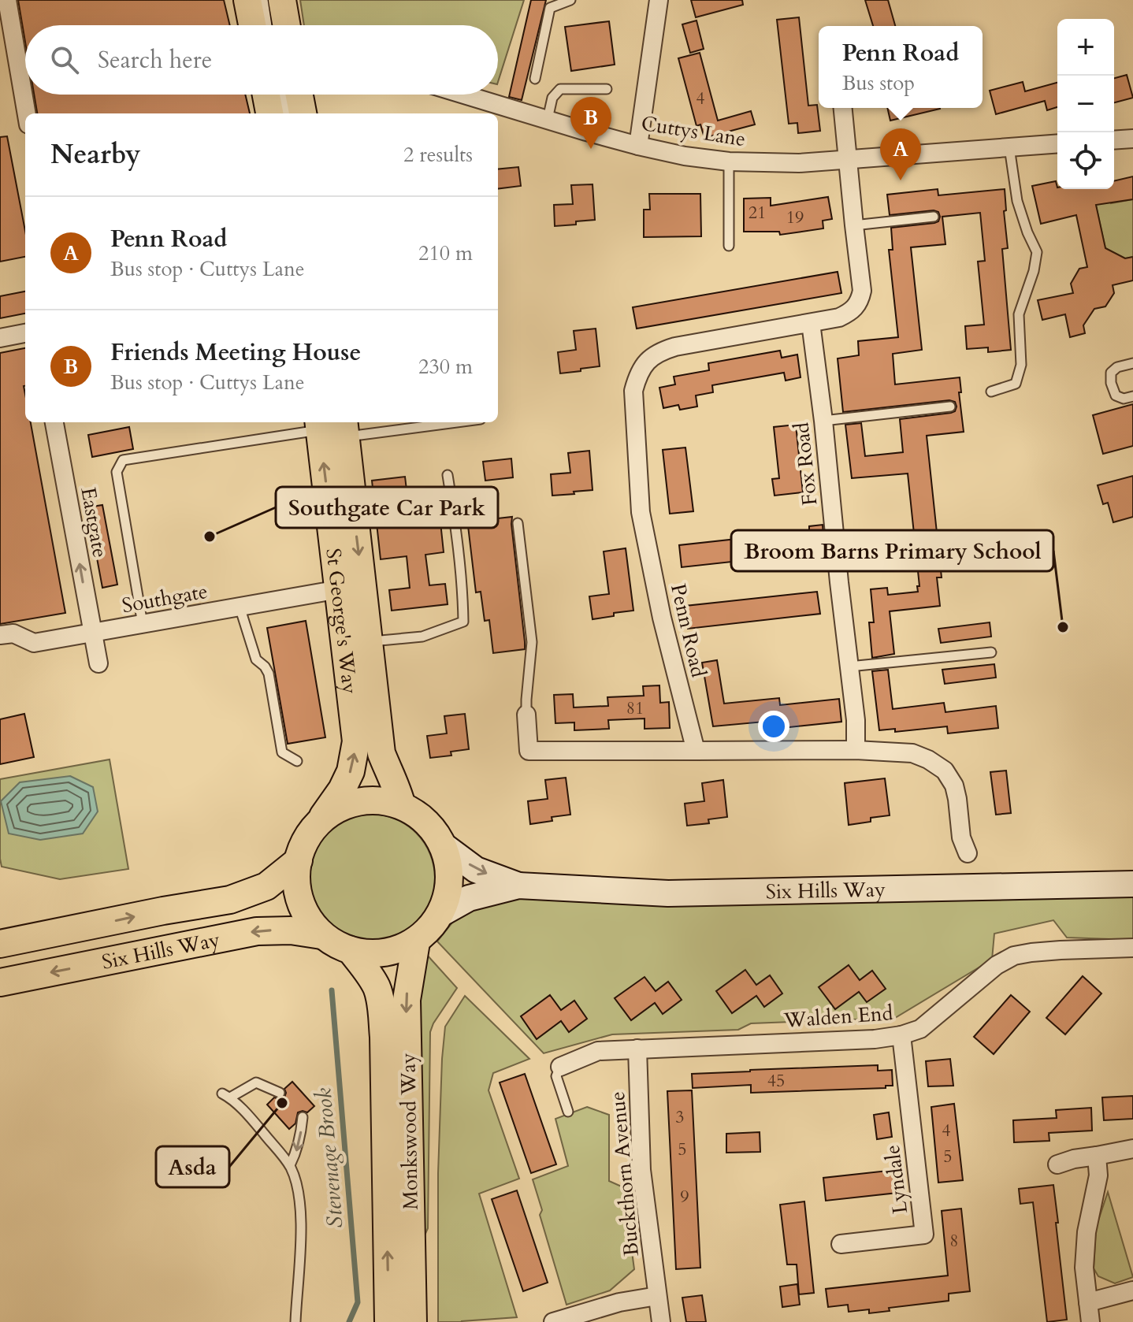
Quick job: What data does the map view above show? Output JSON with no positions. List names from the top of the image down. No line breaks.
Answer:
{"streets":{"main road":["St George's Way","Six Hills Way","Monkswood Way"],"street":["Cuttys Lane","Fox Road","Eastgate","Southgate","Penn Road","Walden End","Buckthorn Avenue","Lyndale"]},"crossings":[["Cuttys Lane","Penn Road"],["Fox Road","Penn Road"],["Eastgate","Southgate"],["Southgate","St George's Way"],["St George's Way","Six Hills Way"],["St George's Way","Monkswood Way"],["Six Hills Way","Monkswood Way"],["Walden End","Buckthorn Avenue"],["Walden End","Lyndale"]],"one_way":["Eastgate"],"water":["Stevenage Brook"],"places":["Southgate Car Park","Broom Barns Primary School","Asda"],"house_numbers":["4","21","19","81","45","3","4","5","5","9","8"],"page":{"map_buttons":["+","−"],"search":"Search here","popup":["Penn Road","Bus stop"],"pins":["B","A"],"heading":["Nearby","2 results"],"list":[{"mark":"A","name":"Penn Road","note":"Bus stop · Cuttys Lane","value":"210 m"},{"mark":"B","name":"Friends Meeting House","note":"Bus stop · Cuttys Lane","value":"230 m"}]}}
